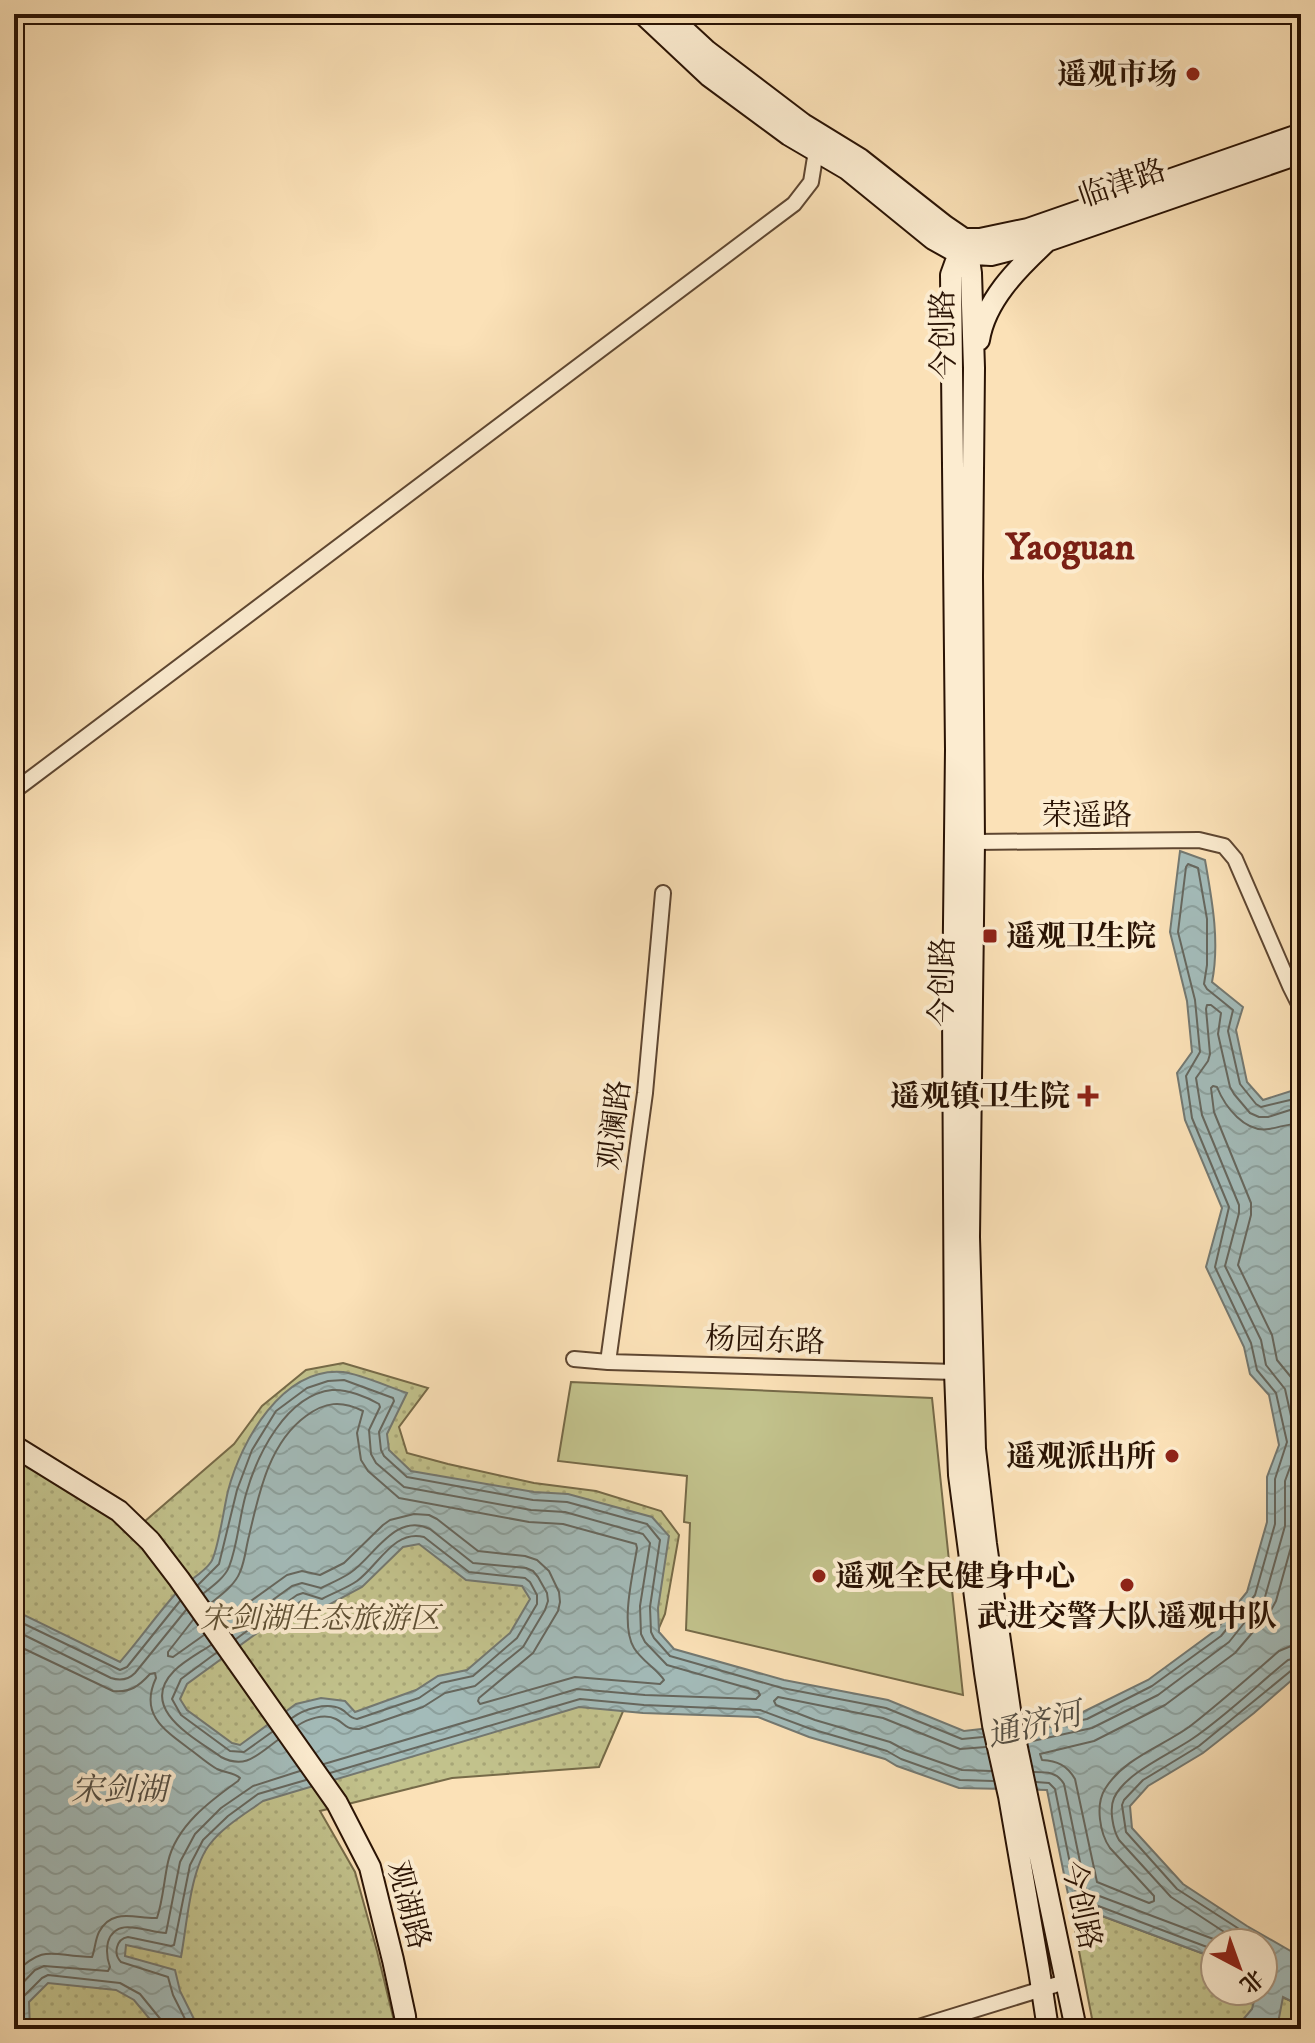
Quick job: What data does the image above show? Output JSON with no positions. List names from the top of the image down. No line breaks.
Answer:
{"streets":{"main road":["临津路","今创路","观湖路"],"street":["荣遥路","观澜路","杨园东路"]},"crossings":[["临津路","今创路"],["今创路","荣遥路"],["今创路","杨园东路"],["观澜路","杨园东路"]],"districts":["Yaoguan"],"water":["通济河","宋剑湖"],"parks":["宋剑湖生态旅游区"],"places":{"other":["遥观市场","遥观派出所","遥观全民健身中心","武进交警大队遥观中队"],"transit":["遥观卫生院"],"health":["遥观镇卫生院"]},"north":"bottom right"}
